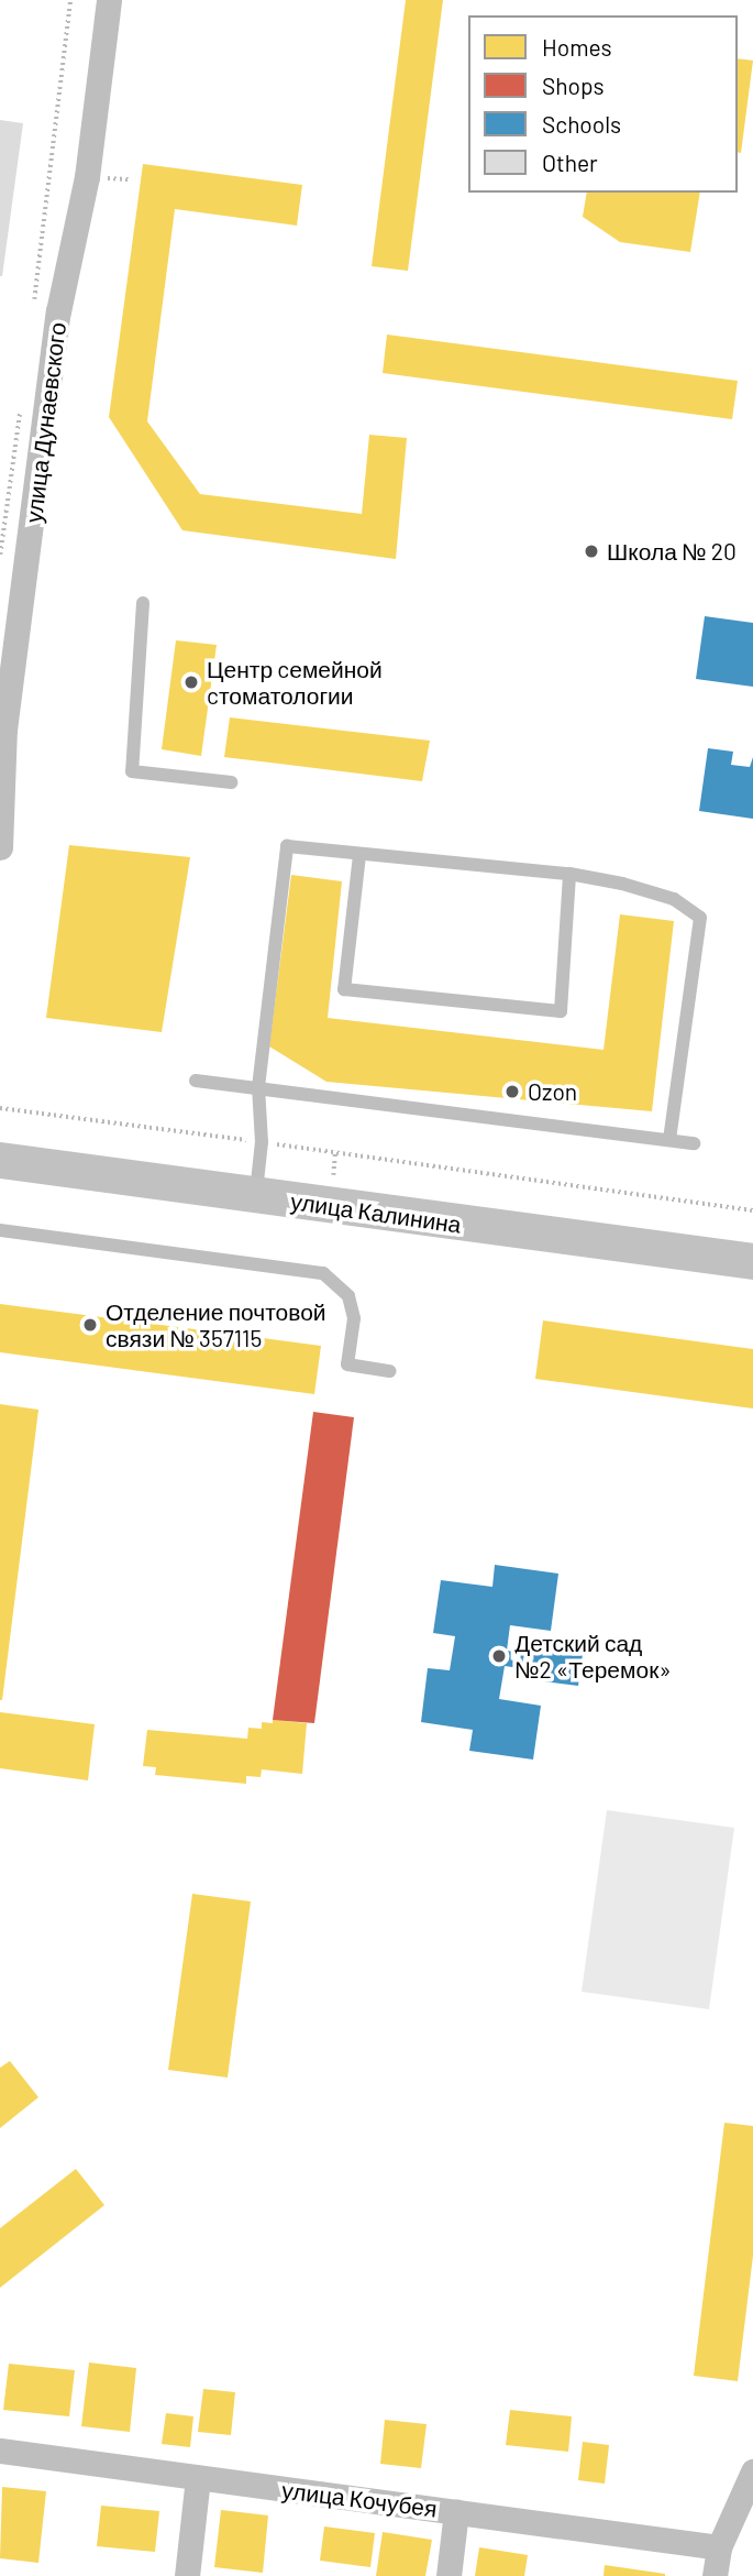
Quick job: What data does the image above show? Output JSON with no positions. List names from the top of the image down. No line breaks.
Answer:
{"streets":{"main road":["улица Калинина"],"street":["улица Дунаевского","улица Кочубея"]},"places":["Школа № 20","Центр cемейной cтоматологии","Ozon","Отделение почтовой связи № 357115","Детский сад №2 «Теремок»"],"legend":["Homes","Shops","Schools","Other"]}
